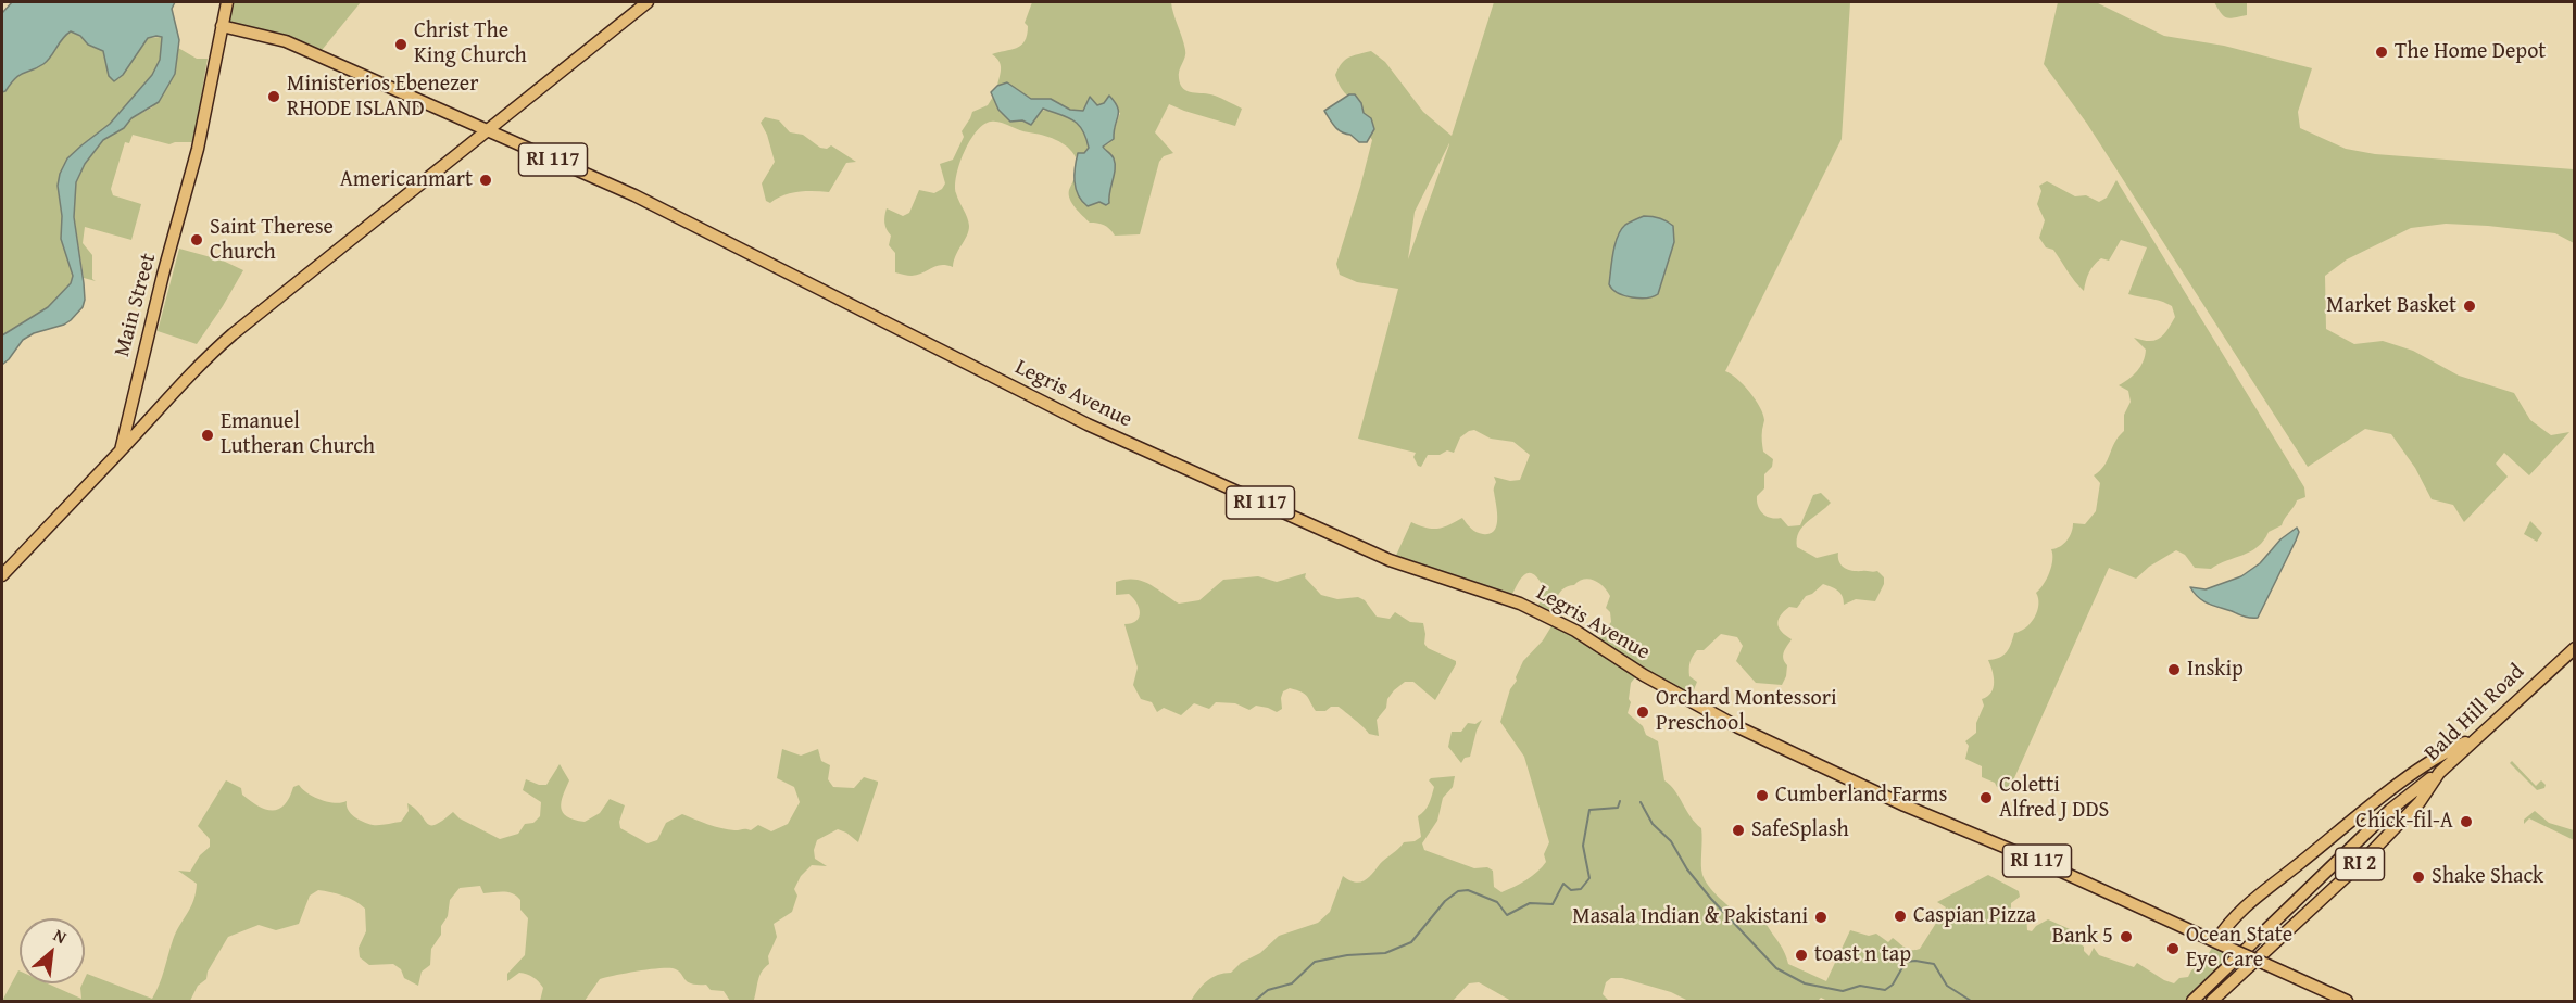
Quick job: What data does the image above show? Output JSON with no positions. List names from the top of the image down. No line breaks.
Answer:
{"streets":{"main road":["RI 117","Main Street","Legris Avenue","Bald Hill Road","RI 2"]},"crossings":[["RI 117","Legris Avenue"],["Main Street","Legris Avenue"],["Bald Hill Road","RI 2"]],"places":["Christ The King Church","The Home Depot","Ministerios Ebenezer RHODE ISLAND","Americanmart","Saint Therese Church","Market Basket","Emanuel Lutheran Church","Inskip","Orchard Montessori Preschool","Cumberland Farms","Coletti Alfred J DDS","Chick-fil-A","SafeSplash","Shake Shack","Caspian Pizza","Masala Indian & Pakistani","Bank 5","Ocean State Eye Care","toast n tap"],"north":"top right"}
